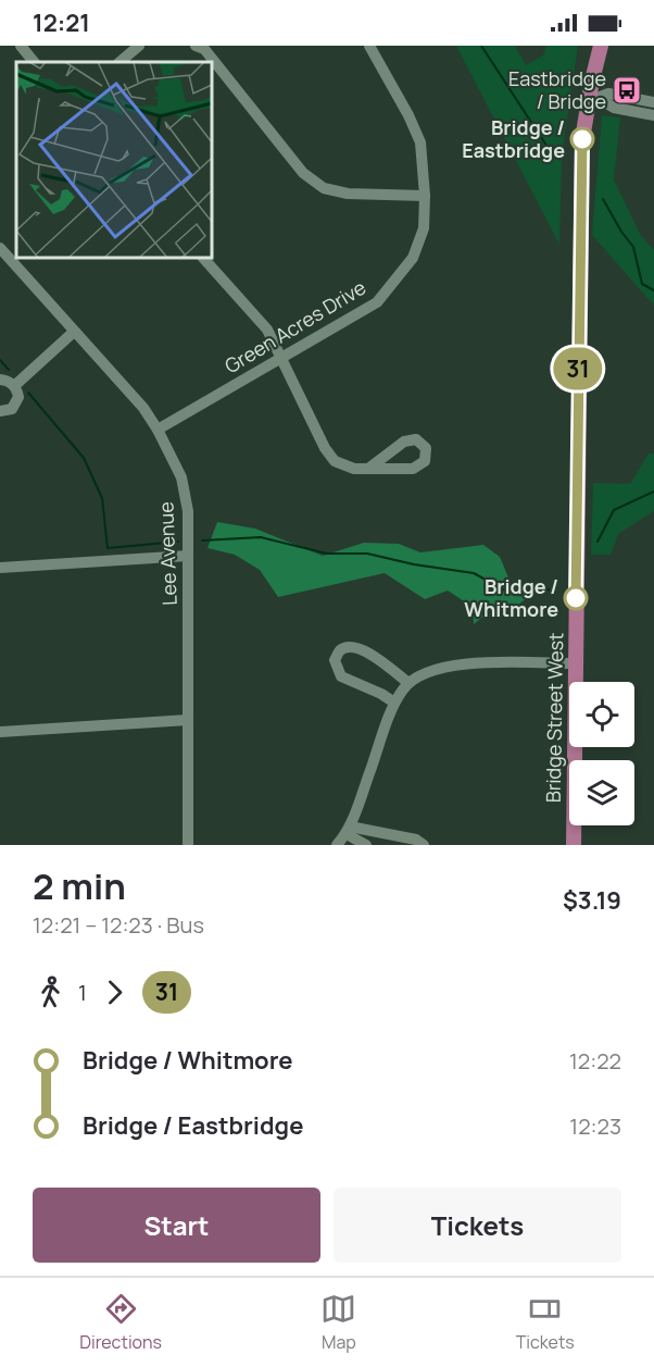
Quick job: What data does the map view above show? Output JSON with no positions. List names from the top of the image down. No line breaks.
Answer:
{"streets":{"main road":["Bridge Street West"],"street":["Green Acres Drive","Lee Avenue"]},"crossings":[["Green Acres Drive","Lee Avenue"]],"places":{"bus stop":["Eastbridge / Bridge"],"other":["Bridge / Eastbridge","Bridge / Whitmore"]},"lines":["bus line 31"],"page":{"status":"12:21","on_map":"31","heading":["2 min","12:21 – 12:23 · Bus","$3.19"],"legs":["1","31"],"list":[{"name":"Bridge / Whitmore","value":"12:22"},{"name":"Bridge / Eastbridge","value":"12:23"}],"buttons":["Start","Tickets"],"tabs":["Directions","Map","Tickets"]}}
